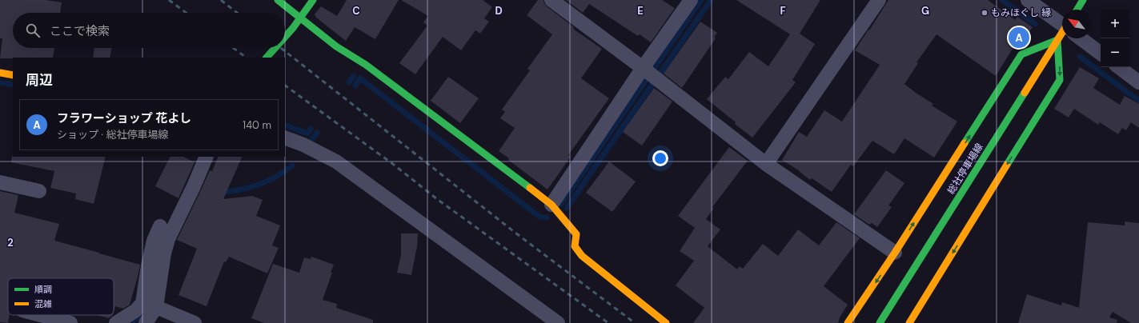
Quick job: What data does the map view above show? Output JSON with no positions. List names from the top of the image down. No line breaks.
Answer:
{"streets":{"street":["総社停車場線"]},"places":["もみほぐし 縁"],"legend":["順調","混雑"],"north":"top left","page":{"map_buttons":["+","−"],"search":"ここで検索","pins":"A","heading":"周辺","list":[{"mark":"A","name":"フラワーショップ 花よし","note":"ショップ · 総社停車場線","value":"140 m"}]},"grid":{"columns":["C","D","E","F","G"],"rows":["2"]}}
